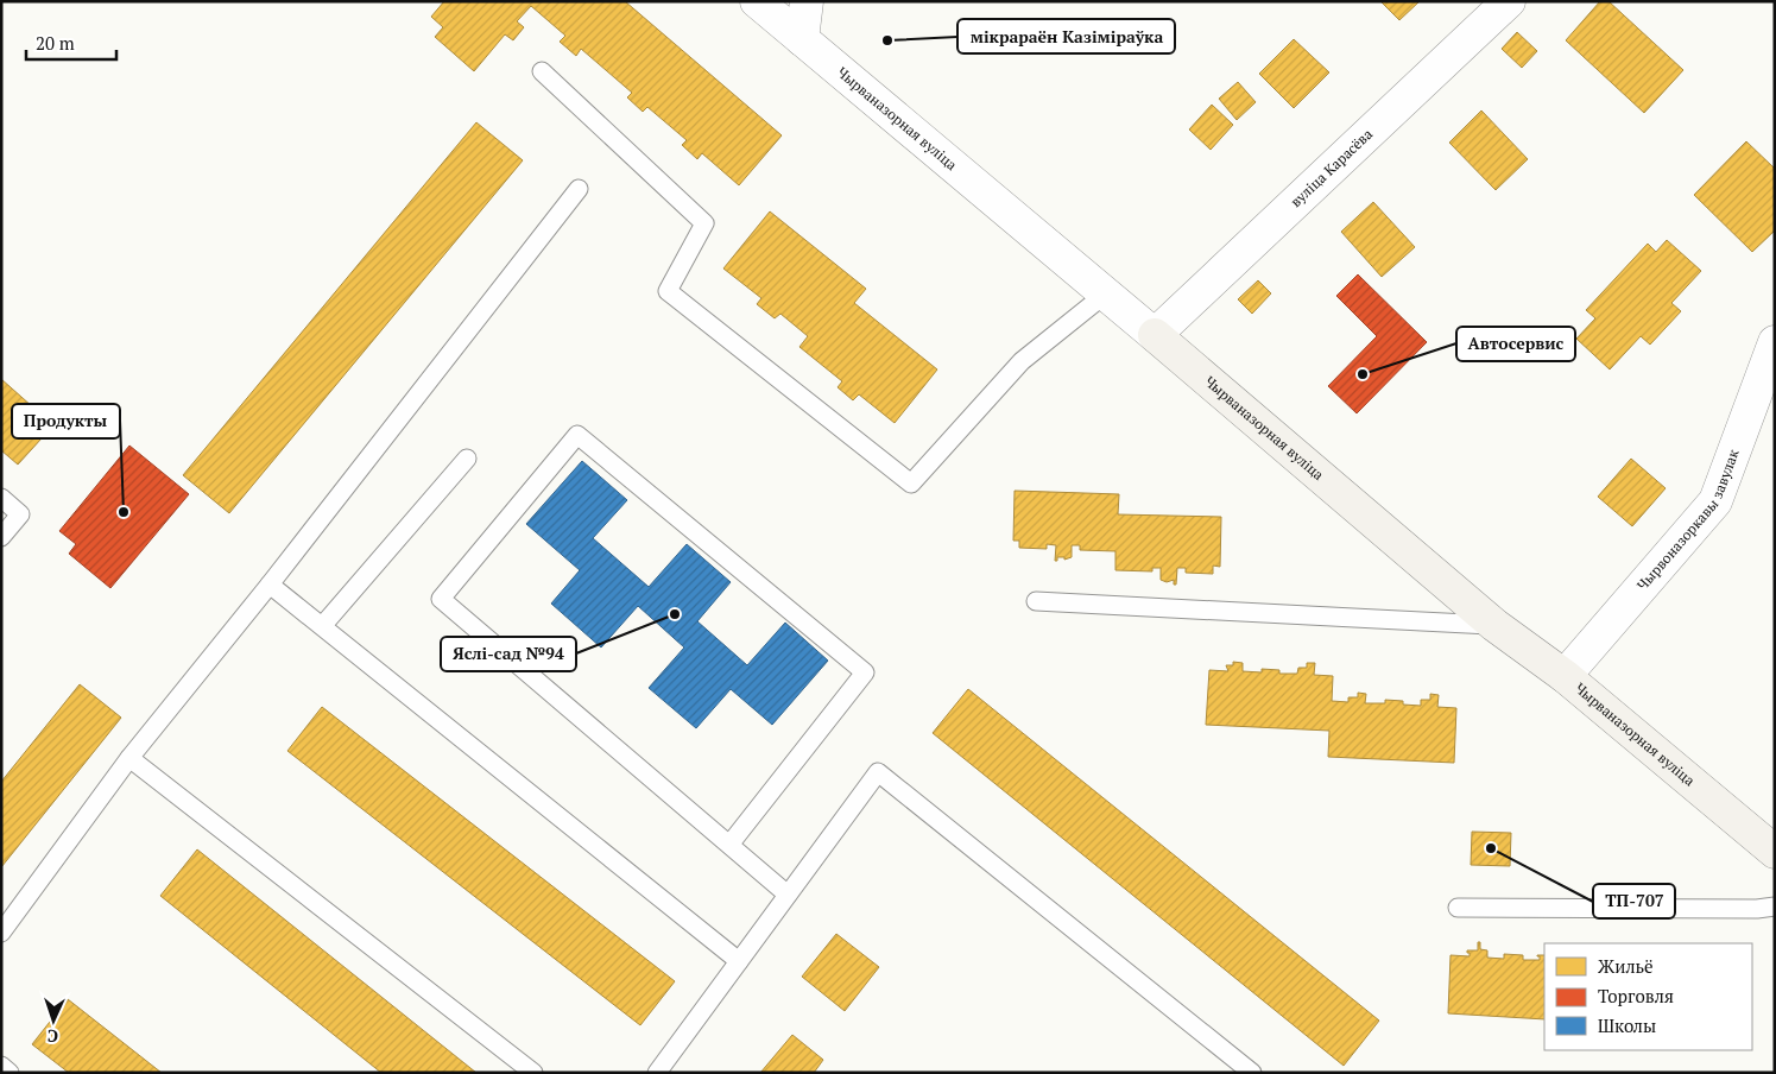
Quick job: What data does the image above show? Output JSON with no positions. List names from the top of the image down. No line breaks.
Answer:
{"streets":{"street":["Чырваназорная вуліца","вуліца Карасёва","Чырвоназоркавы завулак"]},"crossings":[["Чырваназорная вуліца","вуліца Карасёва"],["Чырваназорная вуліца","Чырвоназоркавы завулак"]],"places":["мікрараён Казіміраўка","Автосервис","Продукты","Яслі-сад №94","ТП-707"],"legend":["Жильё","Торговля","Школы"],"scale_bar":"20 m","north":"bottom"}
